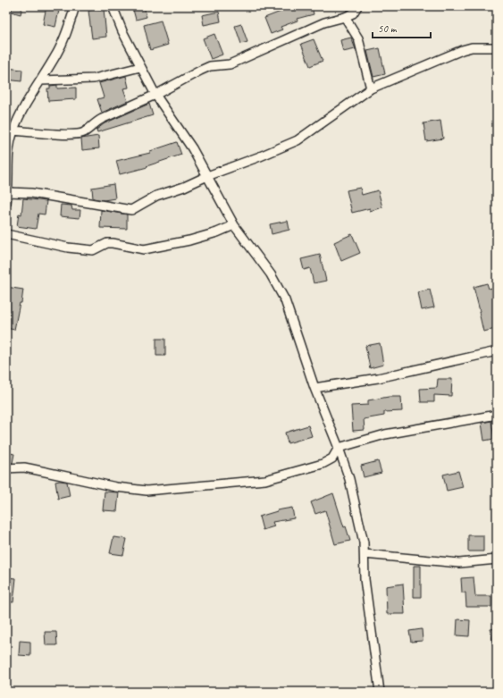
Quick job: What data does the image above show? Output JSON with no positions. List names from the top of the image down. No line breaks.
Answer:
{"scale_bar":"50 m"}
